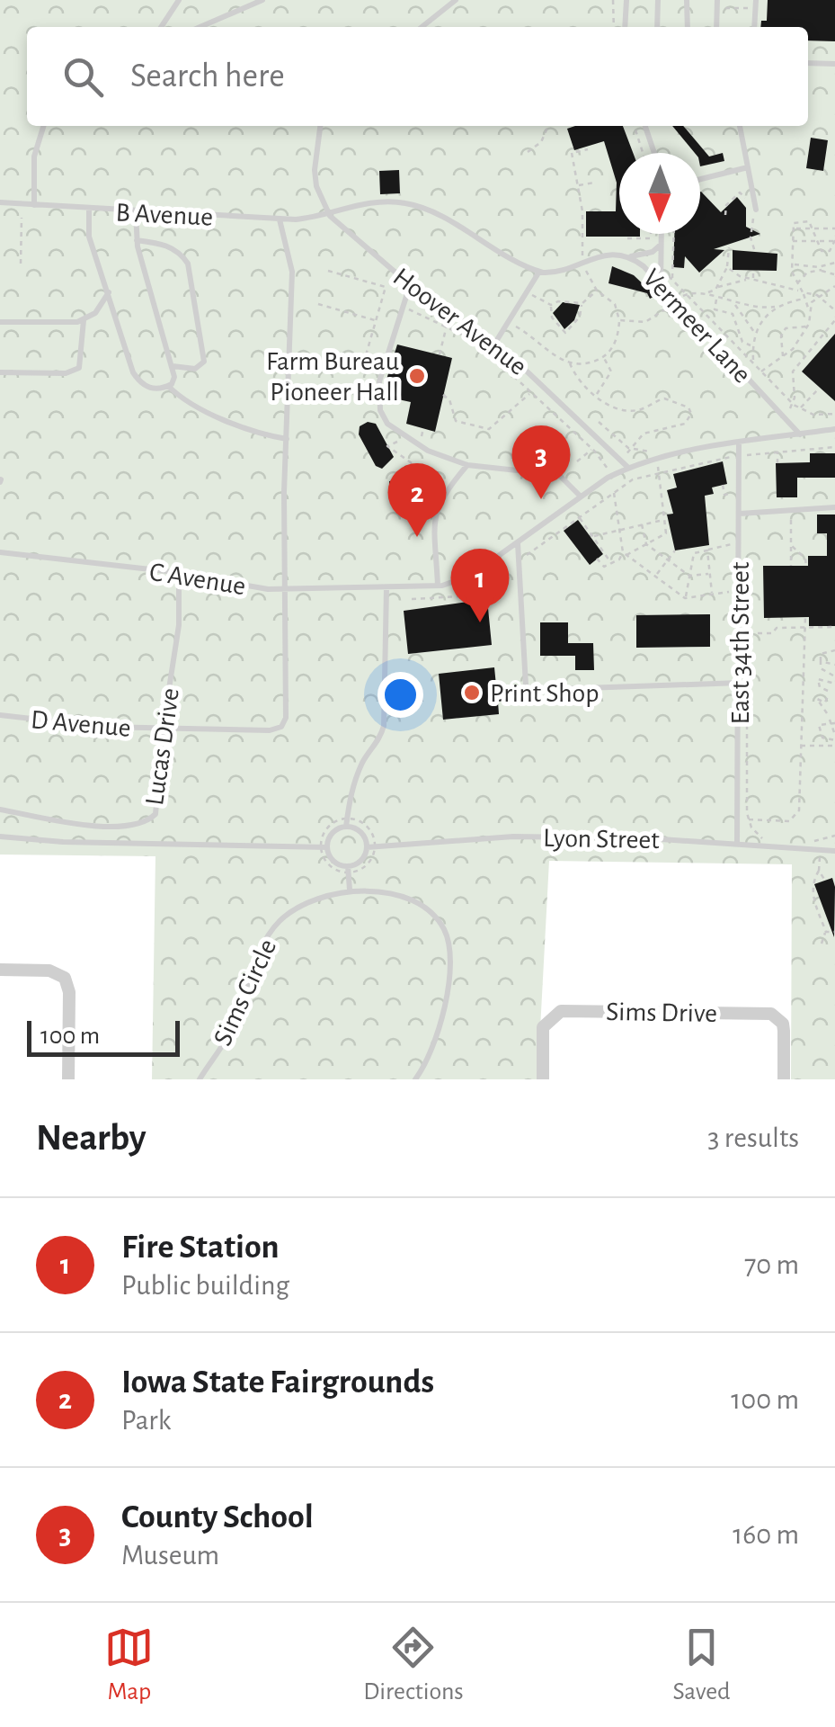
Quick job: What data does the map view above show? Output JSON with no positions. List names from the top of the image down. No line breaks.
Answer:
{"streets":{"street":["Sims Drive"],"lane":["B Avenue","Hoover Avenue","Vermeer Lane","C Avenue","East 34th Street","D Avenue","Lucas Drive","Lyon Street","Sims Circle"]},"crossings":[["B Avenue","Hoover Avenue"],["C Avenue","D Avenue"],["C Avenue","Lucas Drive"],["East 34th Street","Lyon Street"],["D Avenue","Lucas Drive"]],"places":["Farm Bureau Pioneer Hall","Print Shop"],"scale_bar":"100 m","north":"bottom","page":{"search":"Search here","pins":["3","2","1"],"scale":"100 m","heading":["Nearby","3 results"],"list":[{"mark":"1","name":"Fire Station","note":"Public building","value":"70 m"},{"mark":"2","name":"Iowa State Fairgrounds","note":"Park","value":"100 m"},{"mark":"3","name":"County School","note":"Museum","value":"160 m"}],"nav":["Map","Directions","Saved"]}}
